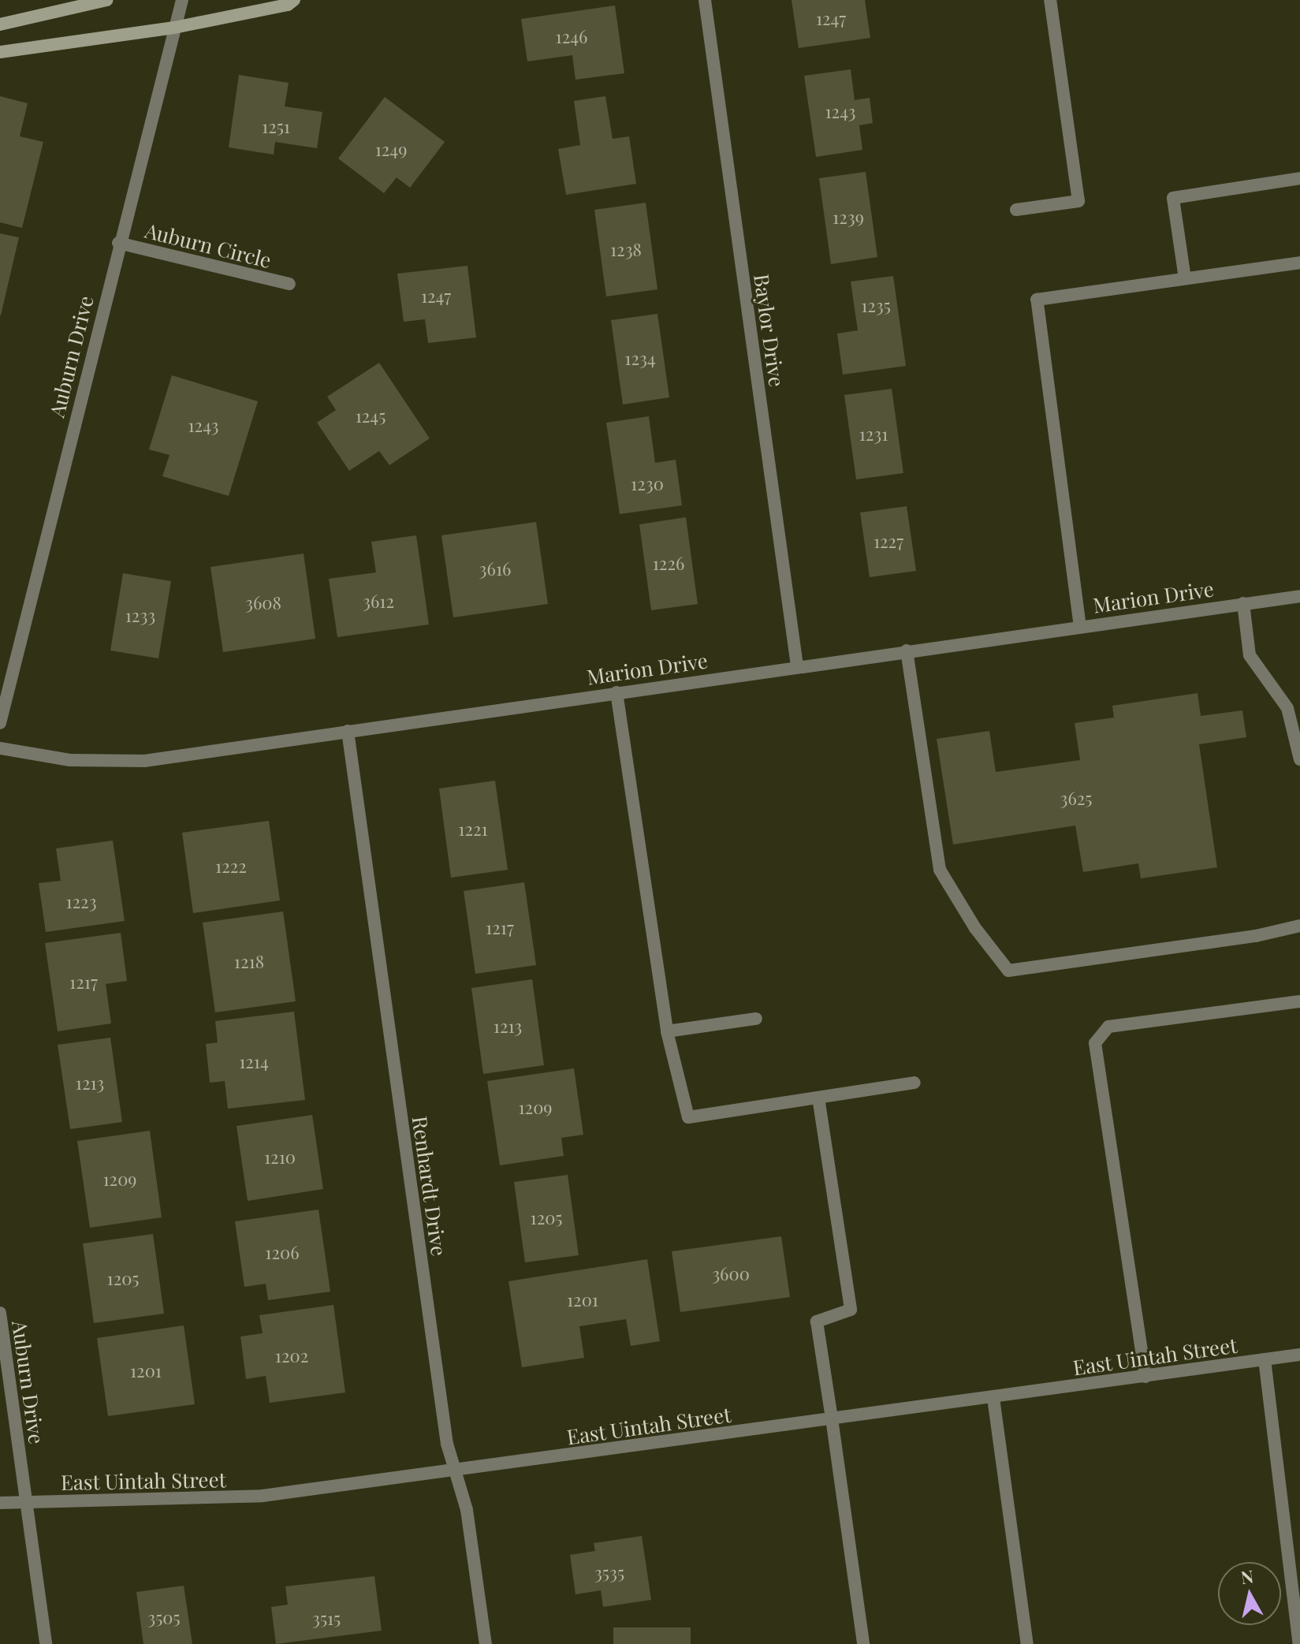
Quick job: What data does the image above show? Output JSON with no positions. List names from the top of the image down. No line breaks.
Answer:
{"streets":{"street":["Auburn Circle","Baylor Drive","Auburn Drive","Marion Drive","Renhardt Drive","East Uintah Street"]},"crossings":[["Auburn Circle","Auburn Drive"],["Baylor Drive","Marion Drive"],["Auburn Drive","East Uintah Street"],["Marion Drive","Renhardt Drive"],["Renhardt Drive","East Uintah Street"]],"house_numbers":["1247","1246","1243","1251","1249","1239","1238","1247","1235","1234","1245","1243","1231","1230","1227","1226","3616","3612","3608","1233","3625","1221","1222","1223","1217","1218","1217","1213","1214","1213","1209","1210","1209","1205","1206","3600","1205","1201","1202","1201","3535","3505","3515"],"north":"top"}
